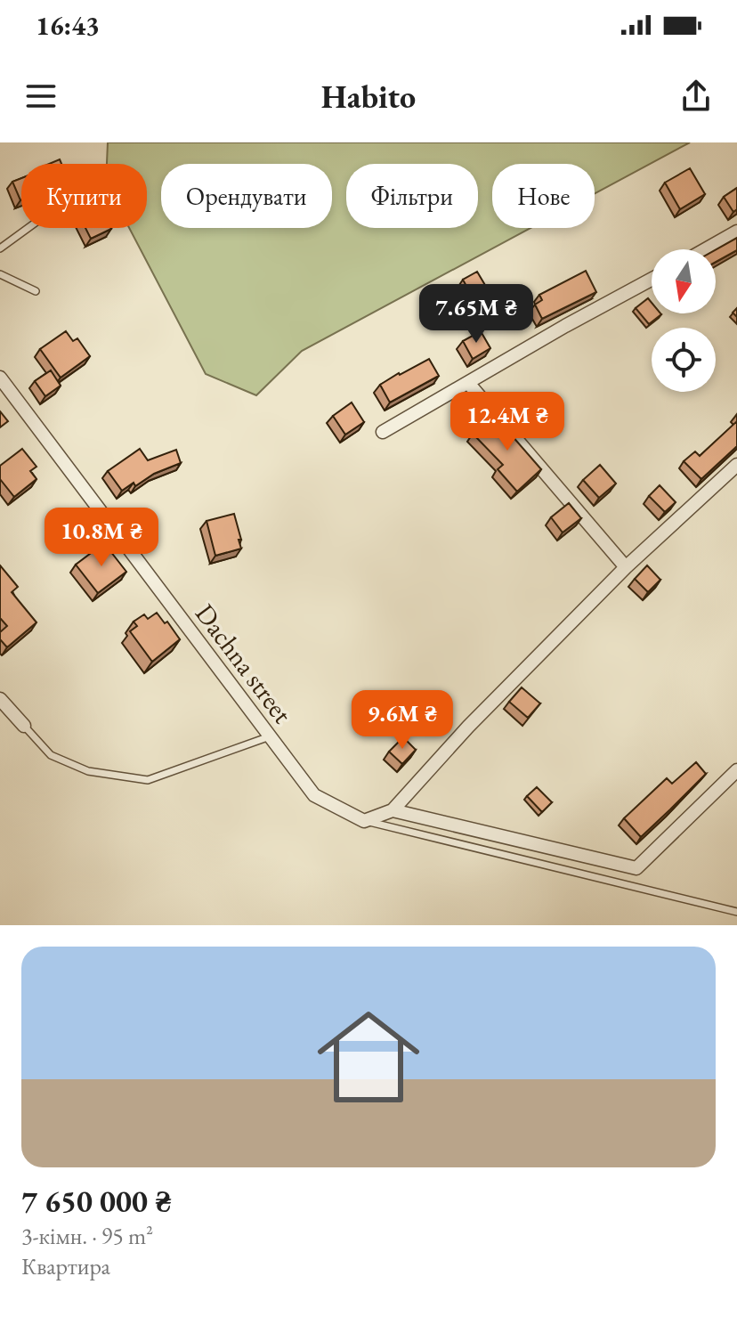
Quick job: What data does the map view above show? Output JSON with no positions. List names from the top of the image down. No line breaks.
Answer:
{"streets":{"street":["Dachna street"]},"north":"bottom","page":{"status":"16:43","header":"Habito","chip":["Купити","Орендувати","Фільтри","Нове"],"price":["7.65M ₴","12.4M ₴","10.8M ₴","9.6M ₴"],"list":[{"name":"7 650 000 ₴","note":"3-кімн. · 95 m² · Квартира"}]}}
